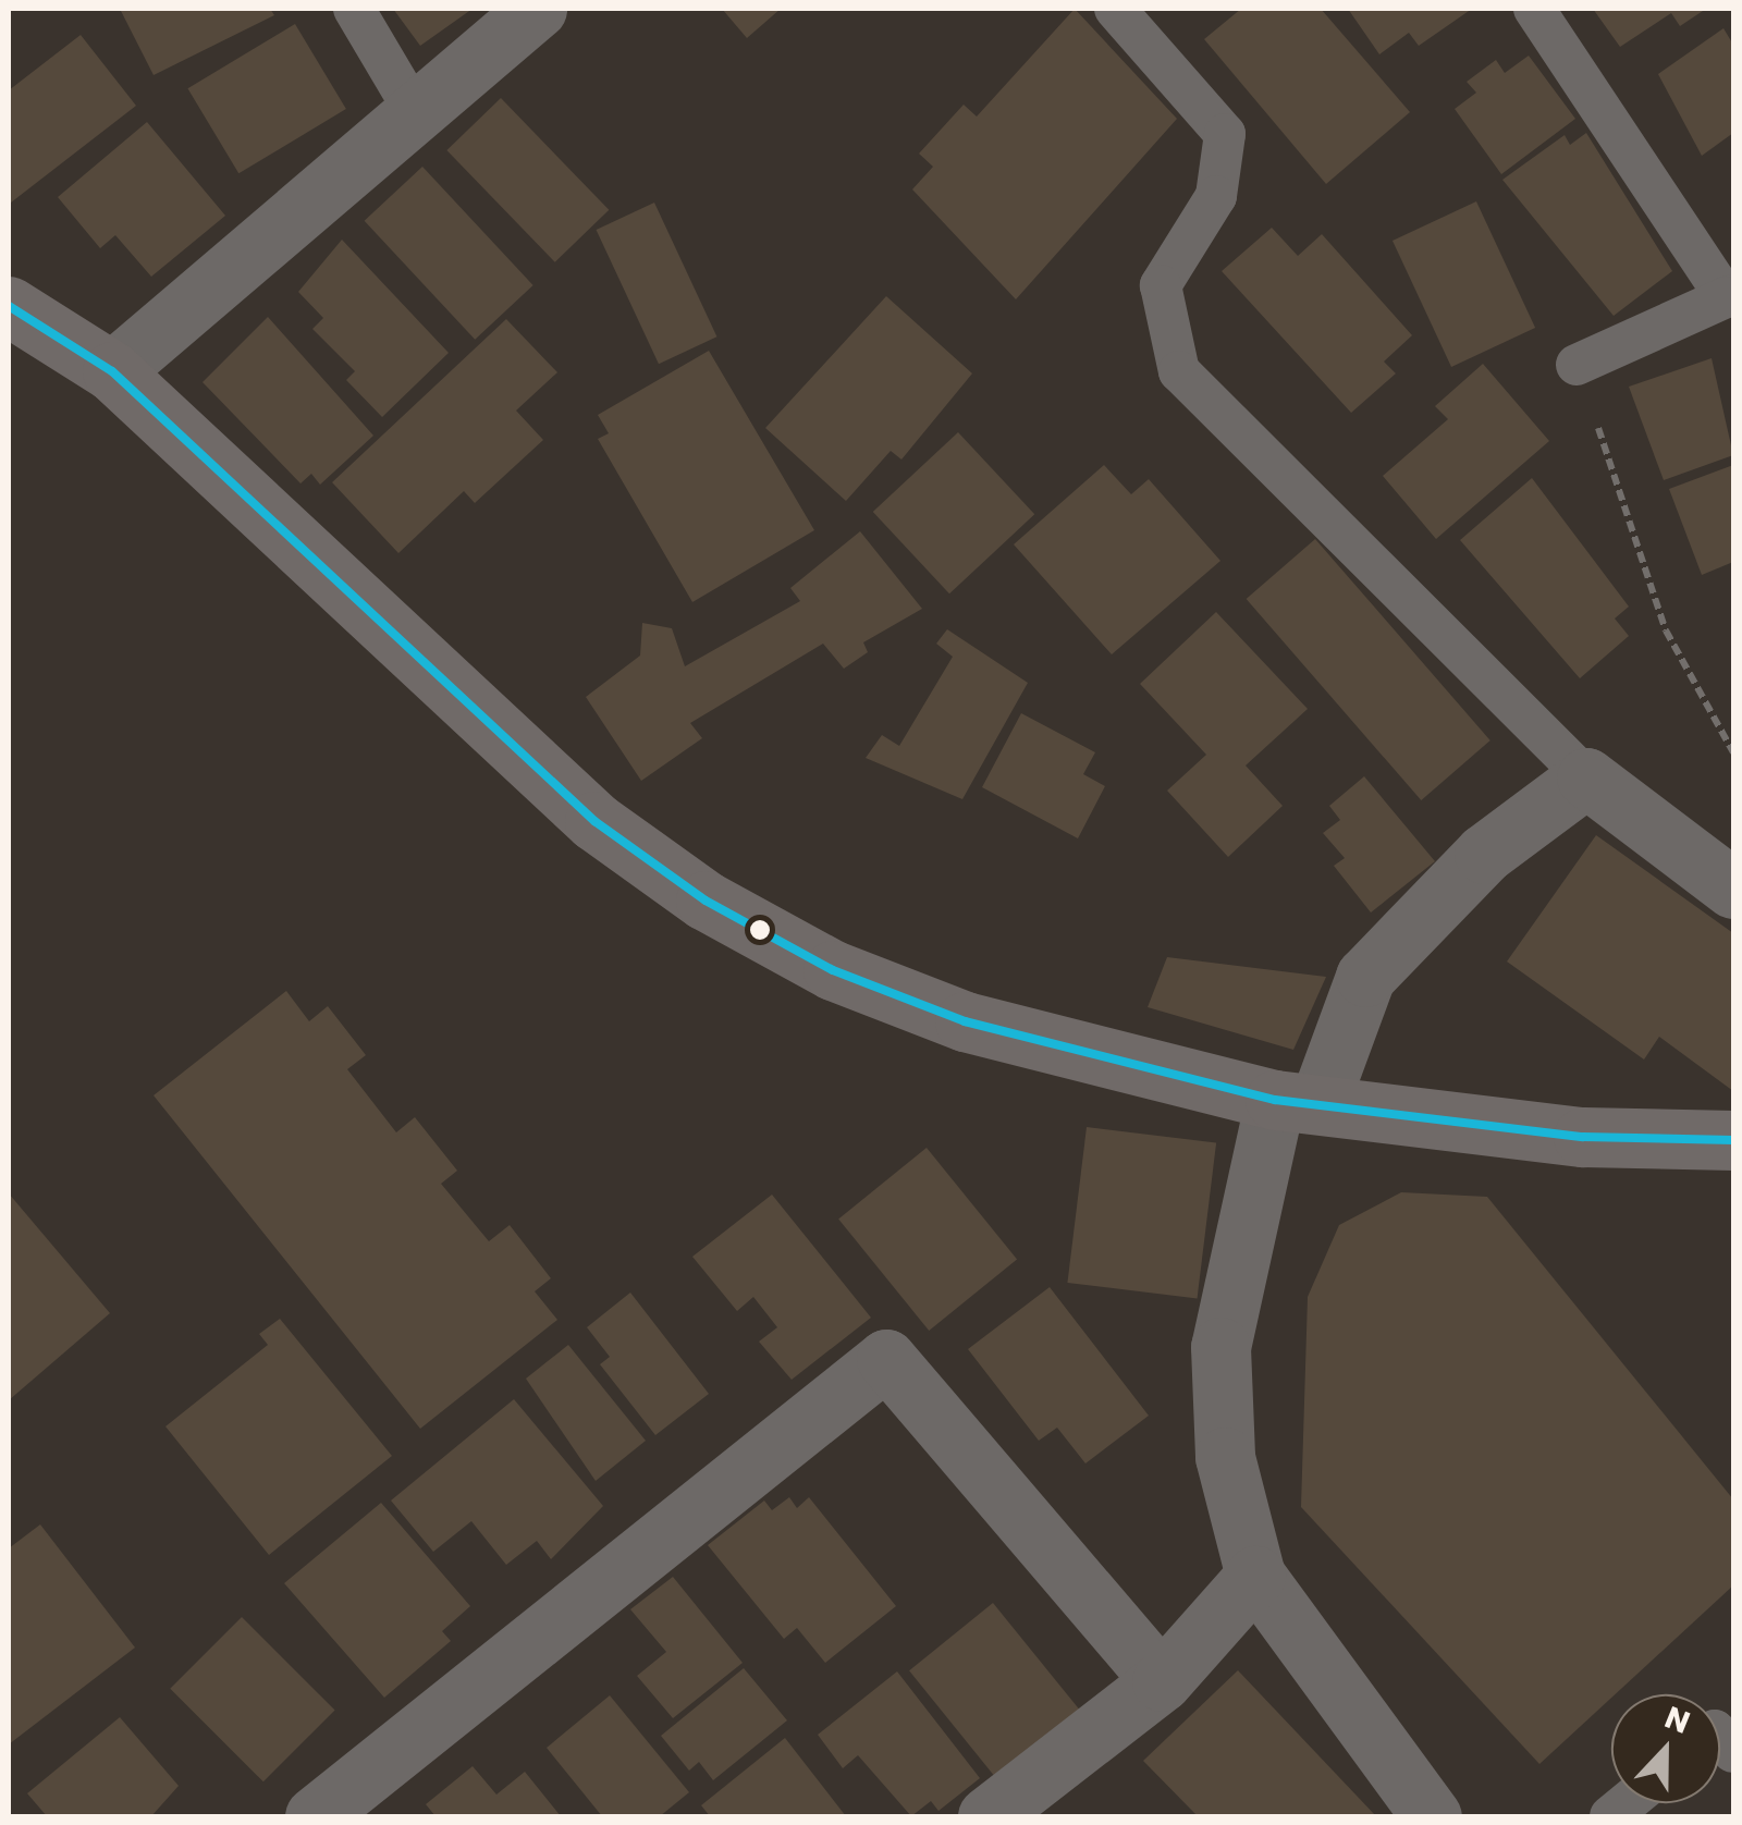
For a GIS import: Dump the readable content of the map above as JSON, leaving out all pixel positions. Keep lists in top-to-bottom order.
{
  "north": "top"
}
